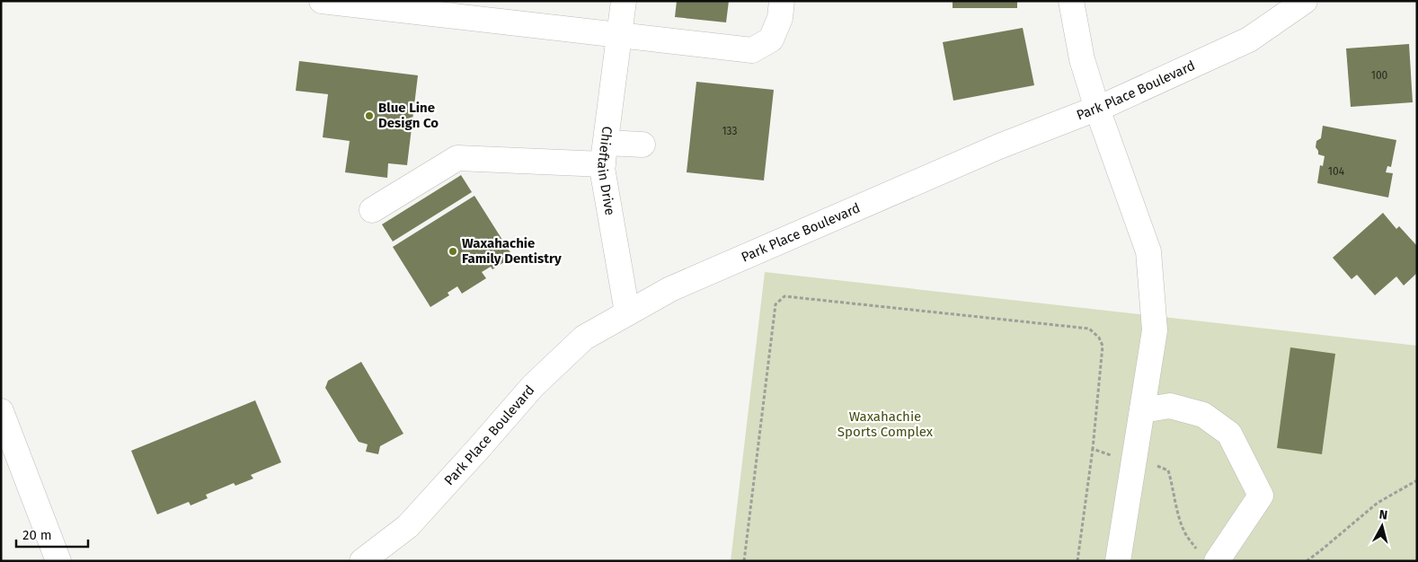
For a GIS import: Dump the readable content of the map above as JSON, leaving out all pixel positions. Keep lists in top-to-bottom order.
{
  "streets": {
    "street": ["Park Place Boulevard", "Chieftain Drive"]
  },
  "crossings": [
    ["Park Place Boulevard", "Chieftain Drive"]
  ],
  "parks": ["Waxahachie Sports Complex"],
  "places": ["Blue Line Design Co", "Waxahachie Family Dentistry"],
  "house_numbers": ["100", "133", "104"],
  "scale_bar": "20 m",
  "north": "top"
}
